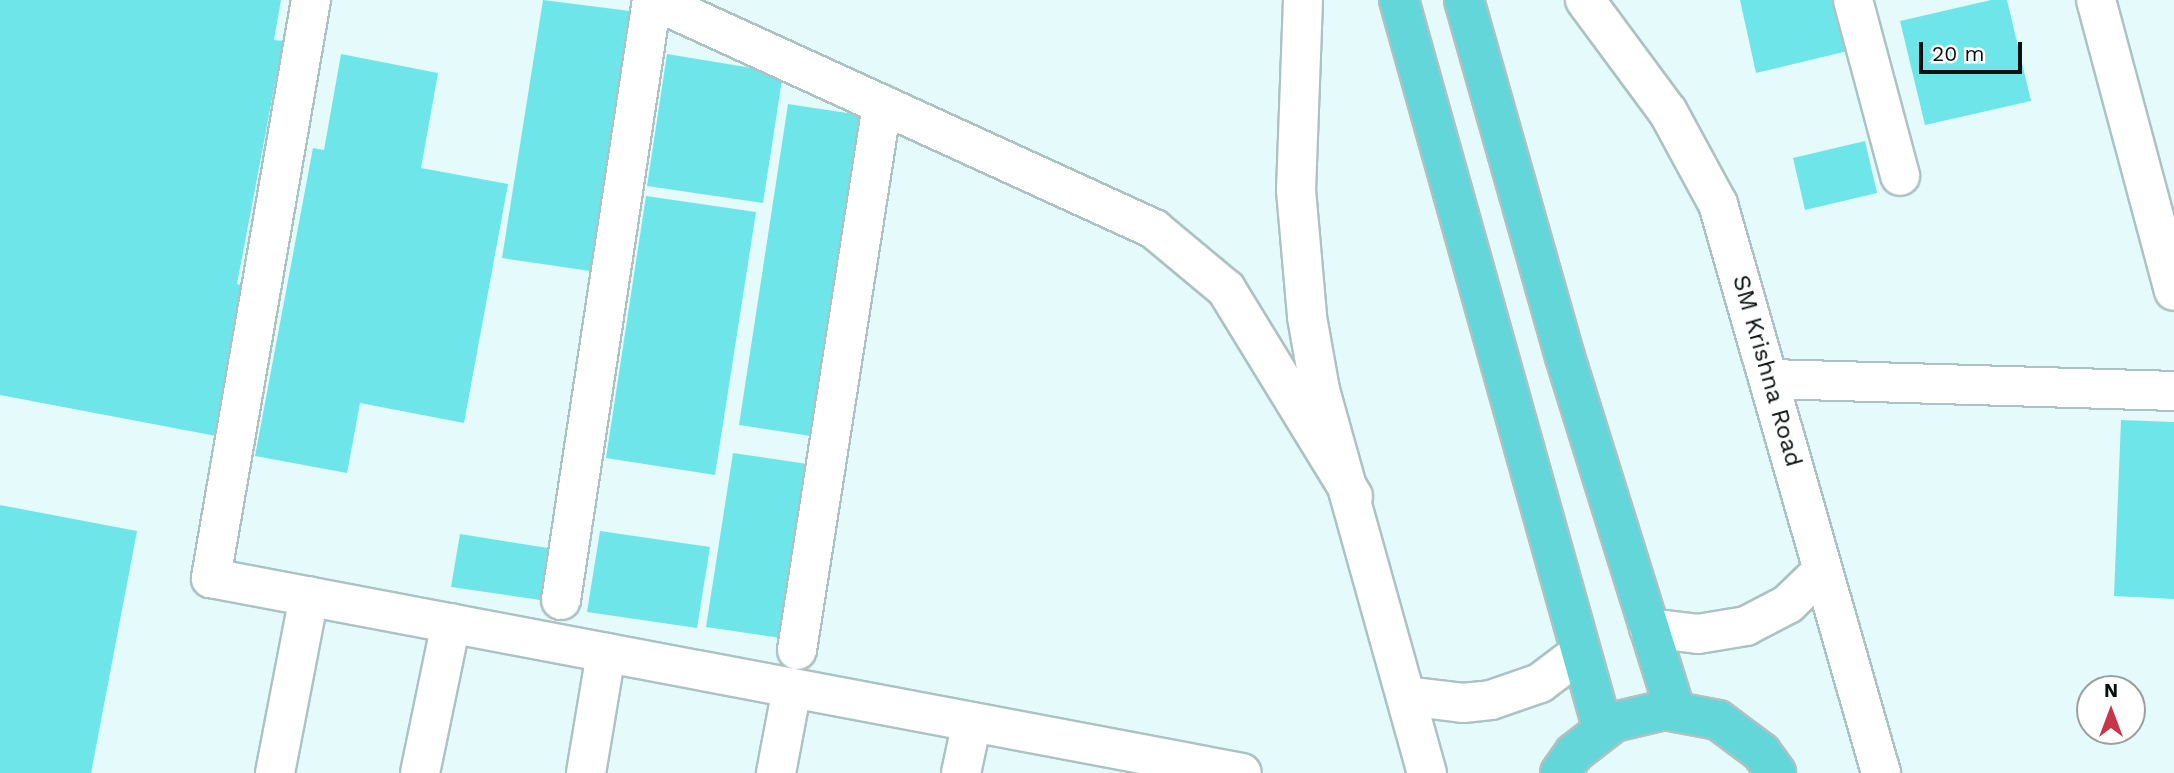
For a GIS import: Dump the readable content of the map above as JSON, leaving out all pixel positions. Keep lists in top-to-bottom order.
{
  "streets": {
    "street": ["SM Krishna Road"]
  },
  "scale_bar": "20 m",
  "north": "top"
}
